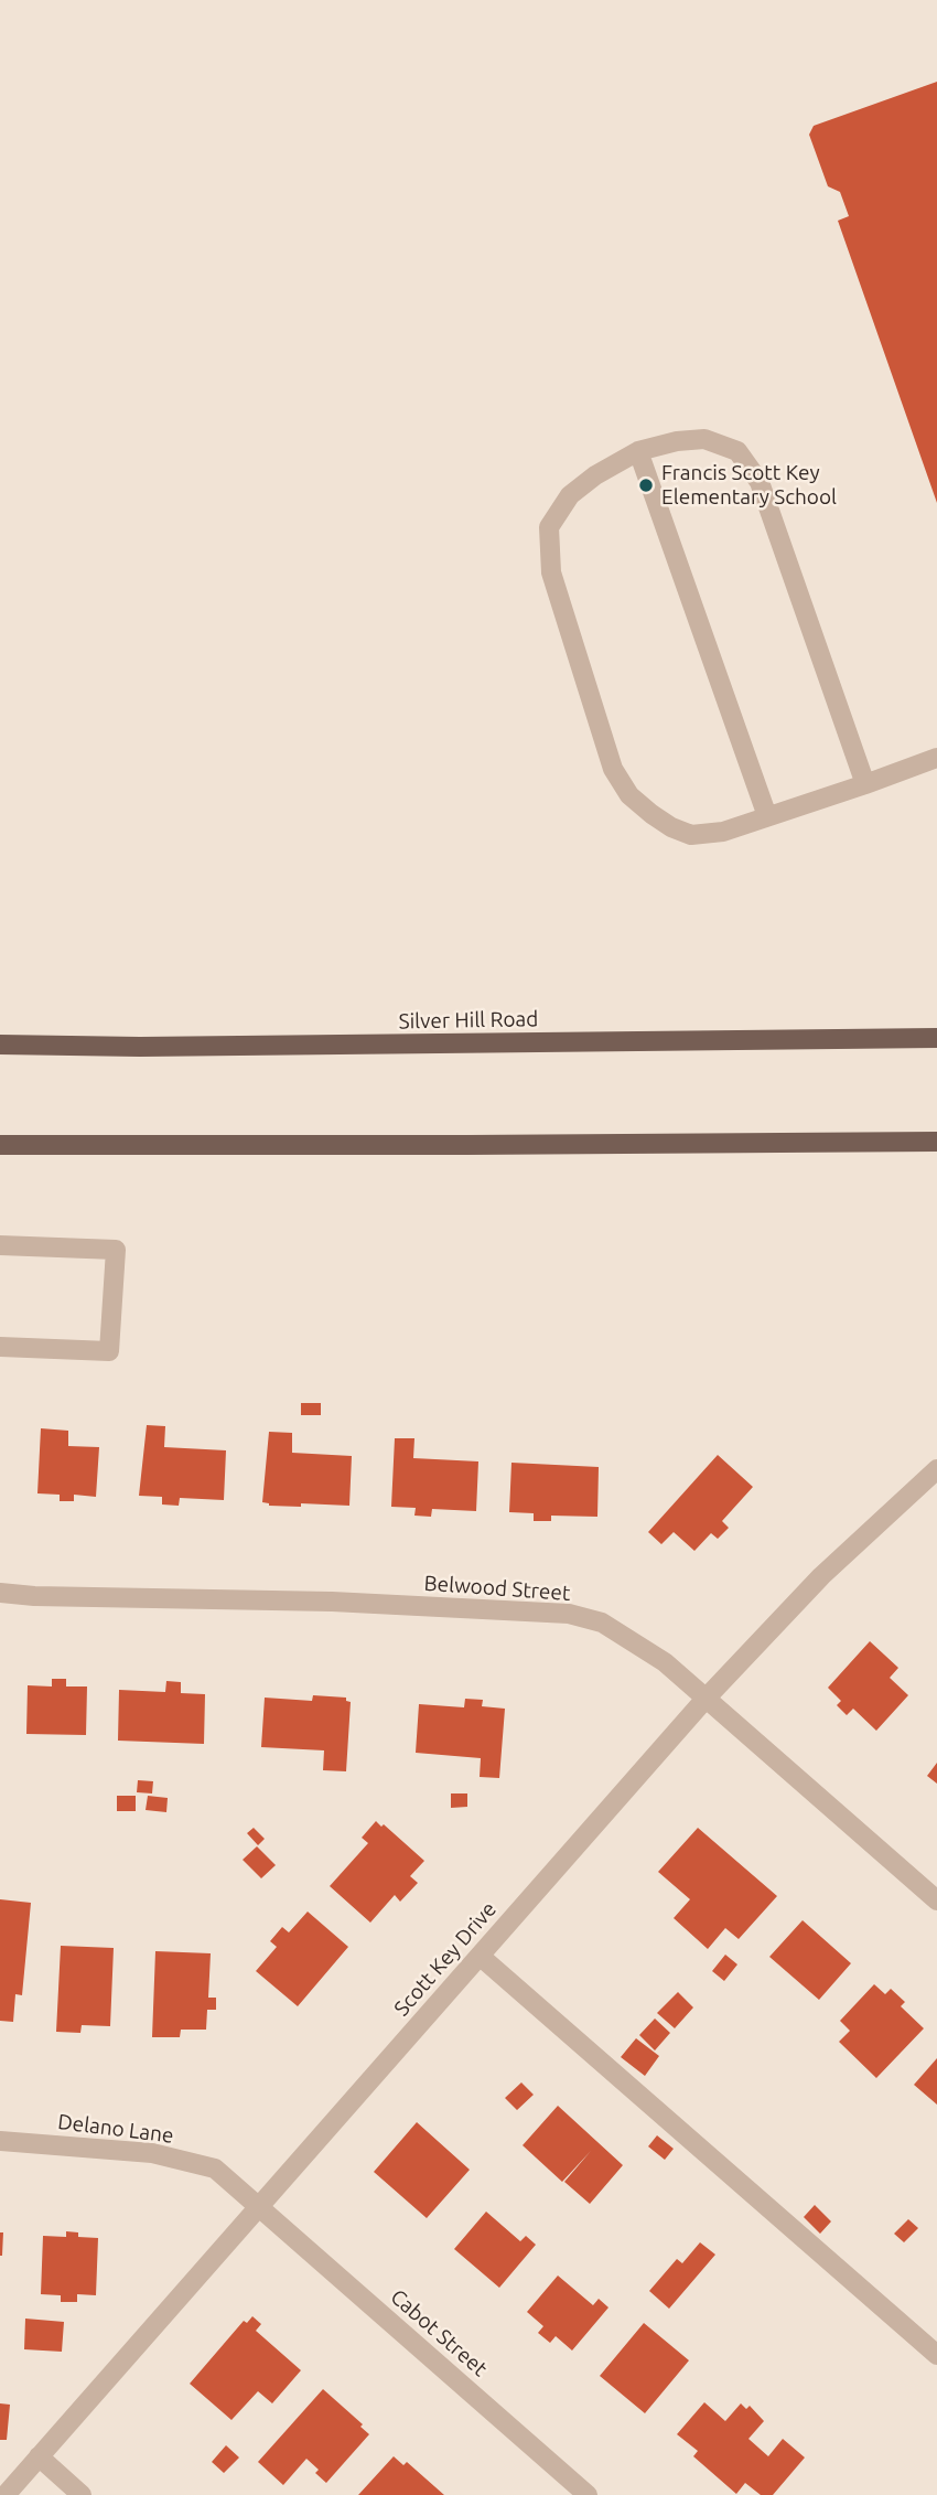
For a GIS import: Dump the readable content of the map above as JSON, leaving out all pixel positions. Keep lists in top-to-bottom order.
{
  "streets": {
    "main road": ["Silver Hill Road"],
    "street": [
      "Belwood Street",
      "Scott Key Drive",
      "Delano Lane",
      "Cabot Street"
    ]
  },
  "crossings": [
    ["Belwood Street", "Scott Key Drive"],
    ["Scott Key Drive", "Delano Lane"],
    ["Scott Key Drive", "Cabot Street"],
    ["Delano Lane", "Cabot Street"]
  ],
  "places": ["Francis Scott Key Elementary School"]
}
